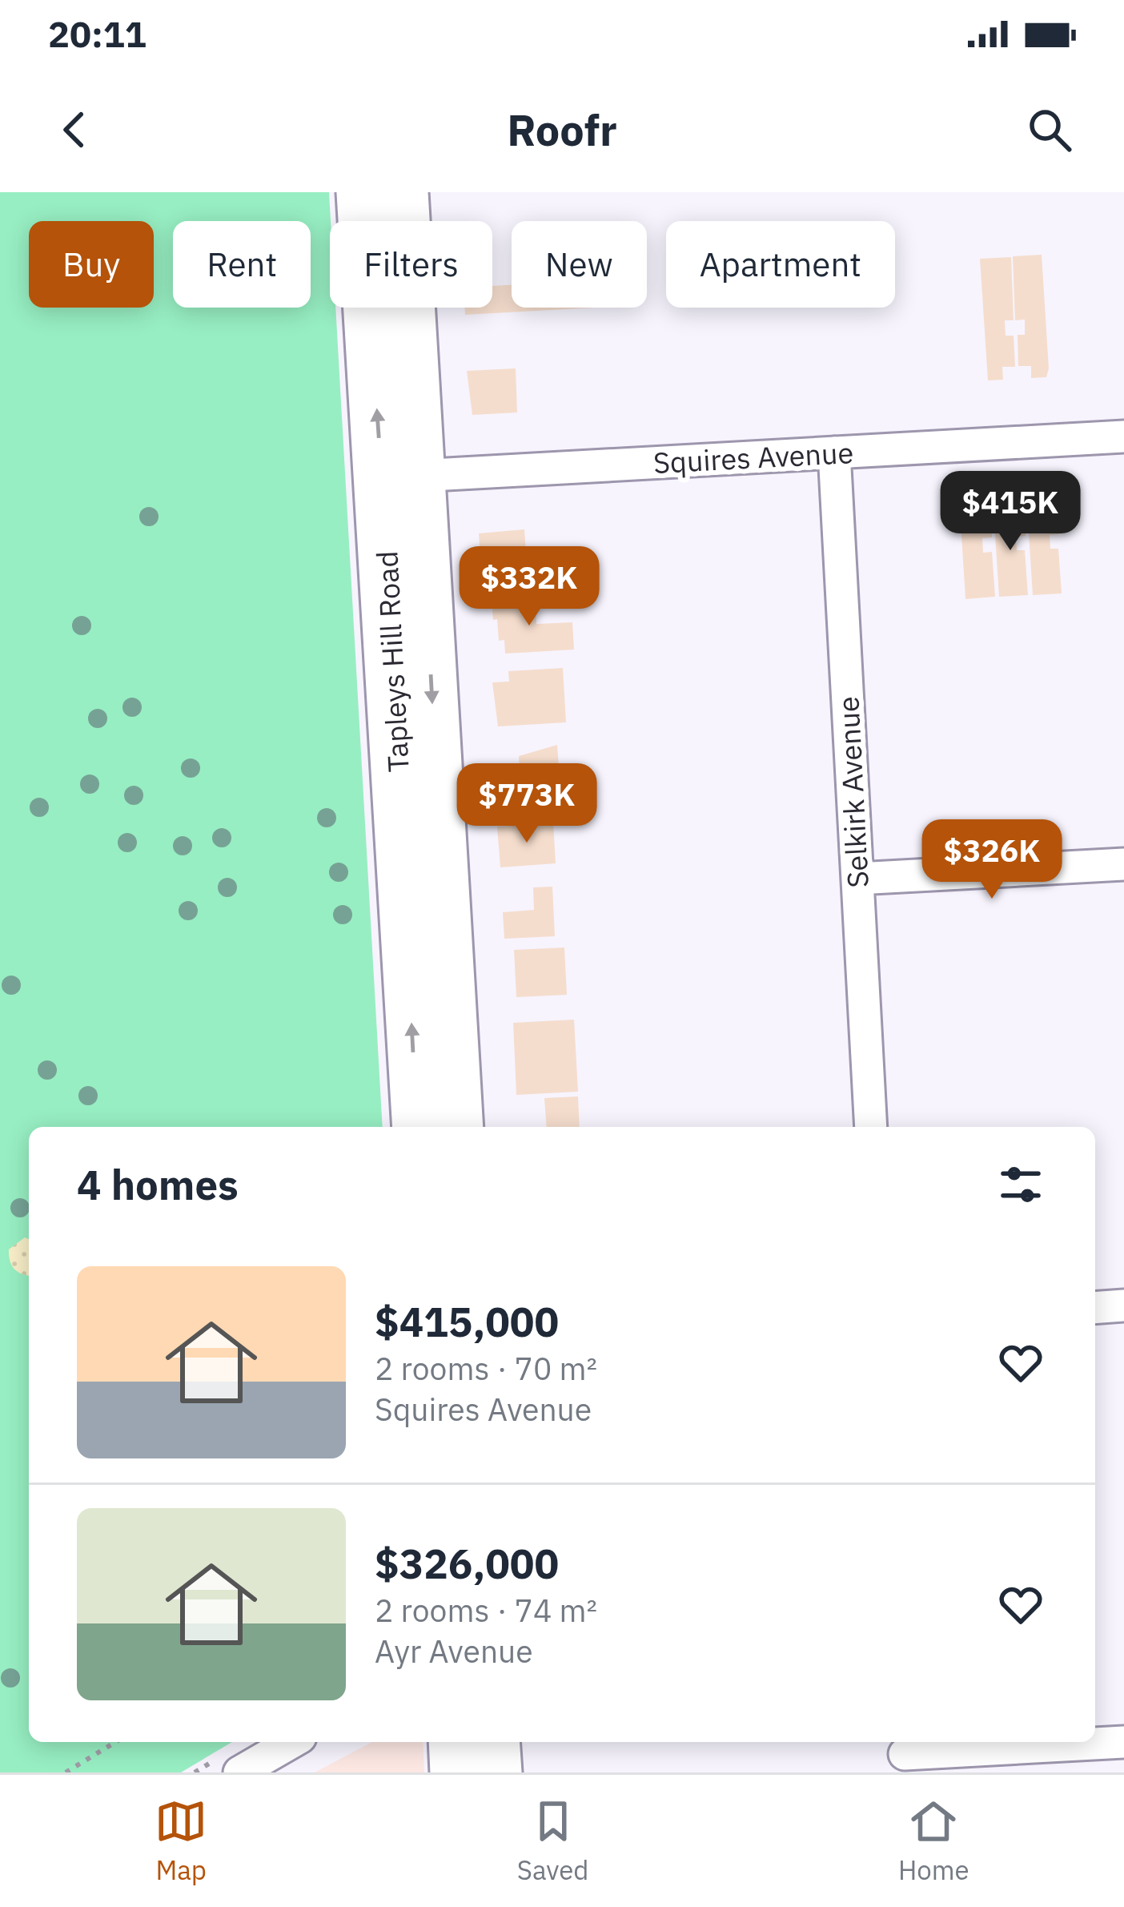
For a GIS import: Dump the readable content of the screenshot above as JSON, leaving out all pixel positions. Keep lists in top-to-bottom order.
{
  "streets": {
    "main road": ["Tapleys Hill Road"],
    "street": ["Squires Avenue", "Selkirk Avenue"]
  },
  "crossings": [
    ["Squires Avenue", "Tapleys Hill Road"],
    ["Squires Avenue", "Selkirk Avenue"]
  ],
  "page": {
    "status": "20:11",
    "header": "Roofr",
    "chip": [
      "Buy",
      "Rent",
      "Filters",
      "New",
      "Apartment"
    ],
    "price": [
      "$415K",
      "$332K",
      "$773K",
      "$326K"
    ],
    "heading": "4 homes",
    "list": [
      {
        "name": "$415,000",
        "note": "2 rooms · 70 m² · Squires Avenue"
      },
      {
        "name": "$326,000",
        "note": "2 rooms · 74 m² · Ayr Avenue"
      }
    ],
    "tabs": ["Map", "Saved", "Home"]
  }
}
